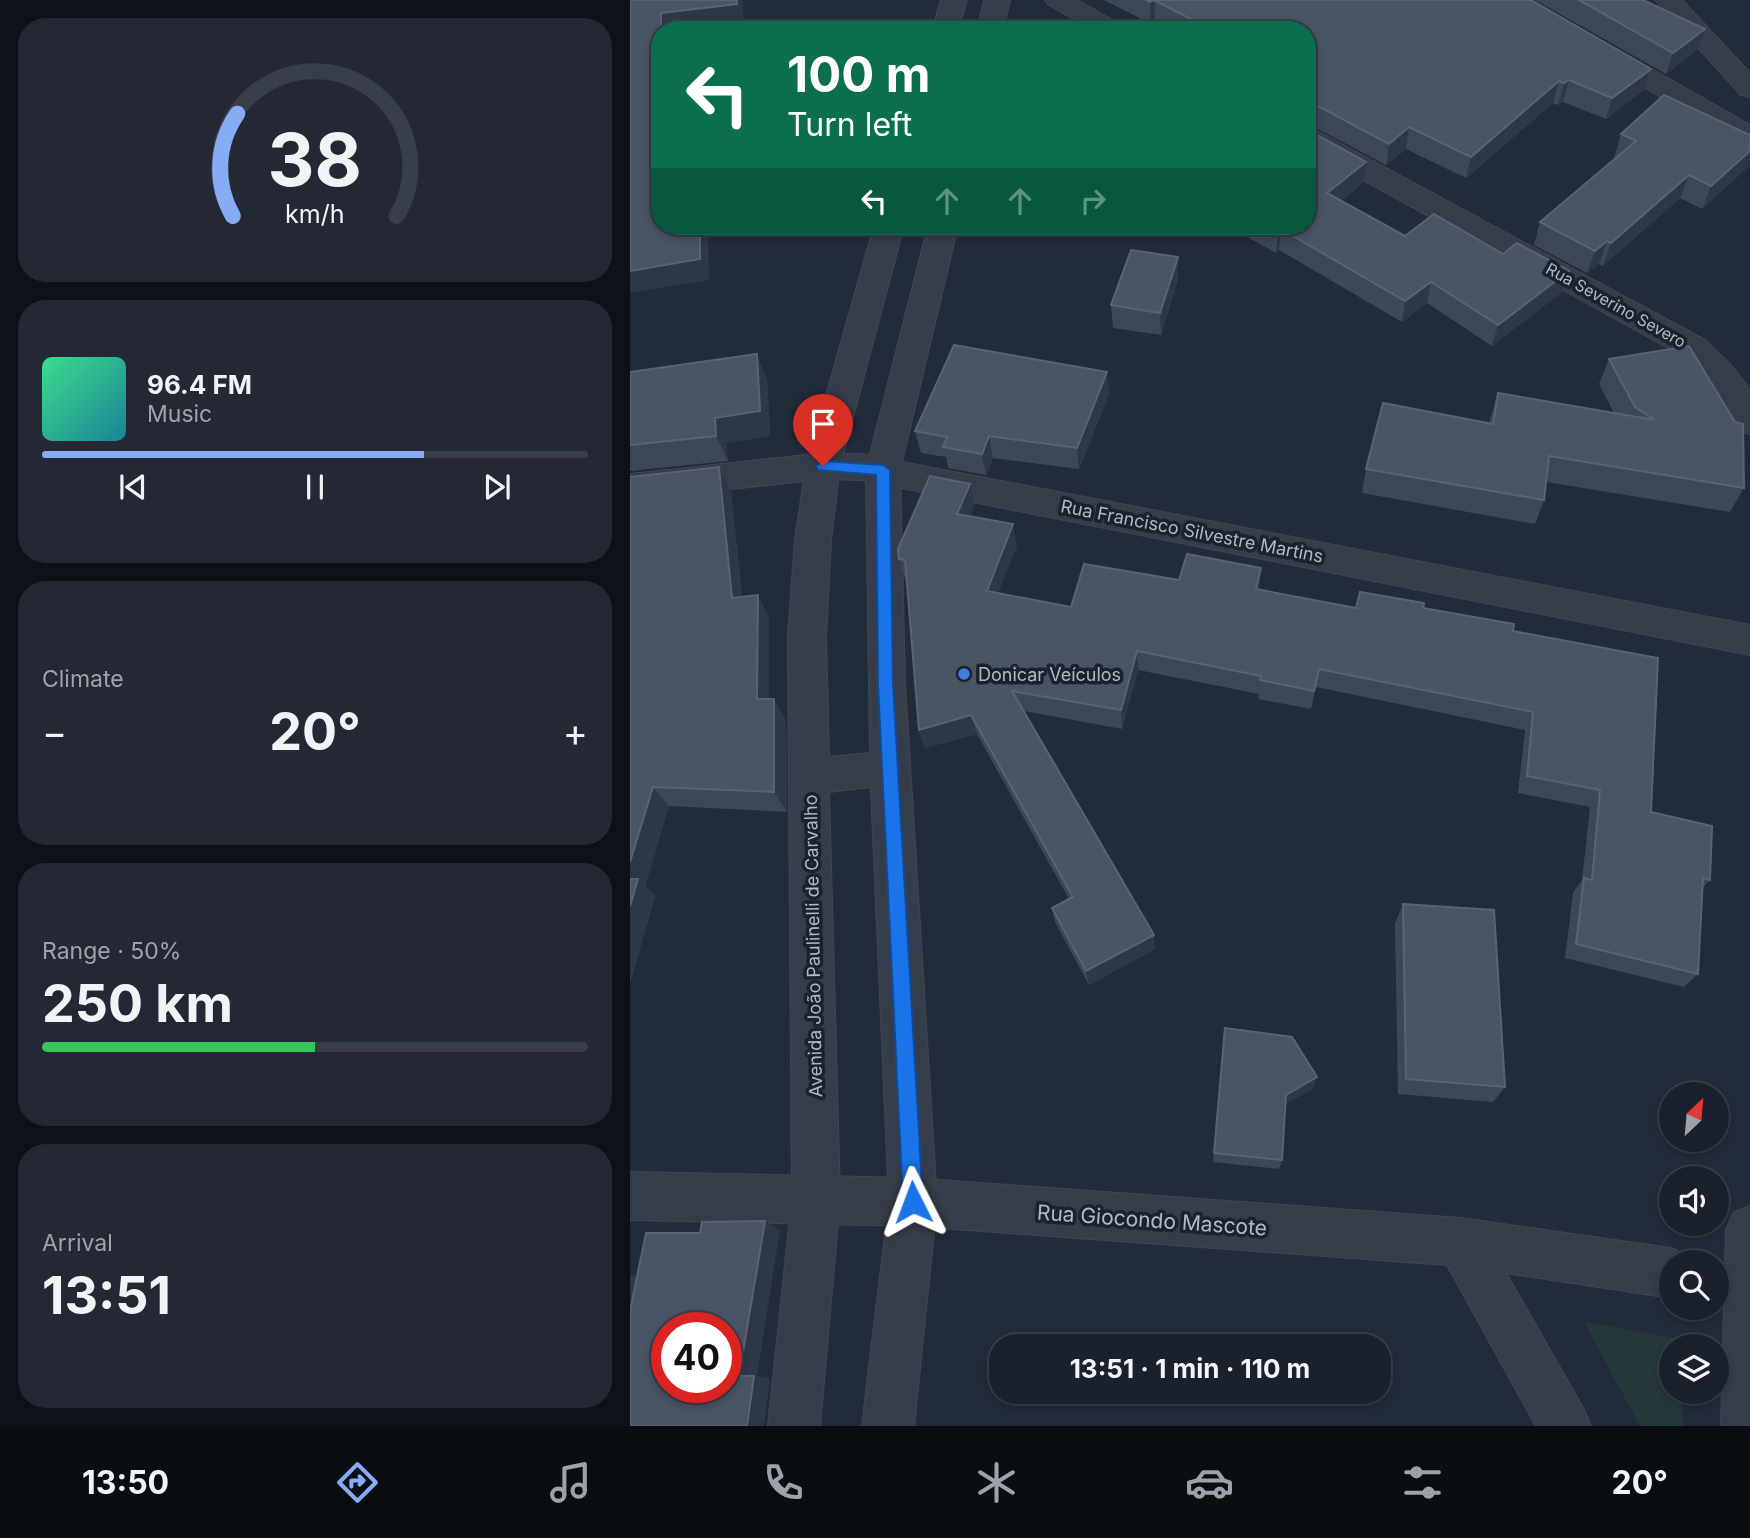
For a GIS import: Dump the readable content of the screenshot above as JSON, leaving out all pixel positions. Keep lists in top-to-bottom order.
{
  "streets": {
    "street": [
      "Rua Severino Severo",
      "Rua Francisco Silvestre Martins",
      "Avenida João Paulinelli de Carvalho",
      "Rua Giocondo Mascote"
    ]
  },
  "crossings": [
    ["Rua Francisco Silvestre Martins", "Avenida João Paulinelli de Carvalho"],
    ["Avenida João Paulinelli de Carvalho", "Rua Giocondo Mascote"]
  ],
  "places": ["Donicar Veículos"],
  "north": "top right",
  "page": {
    "turn": ["100 m", "Turn left"],
    "song": ["96.4 FM", "Music"],
    "tile": [
      "Climate",
      ["Range · 50%", "250 km"],
      ["Arrival", "13:51"]
    ],
    "heat": ["−", "20°", "+"],
    "limit": "40",
    "trip": "13:51 · 1 min · 110 m",
    "tabs": ["13:50", "20°"],
    "gauge": ["38", "km/h"]
  }
}
